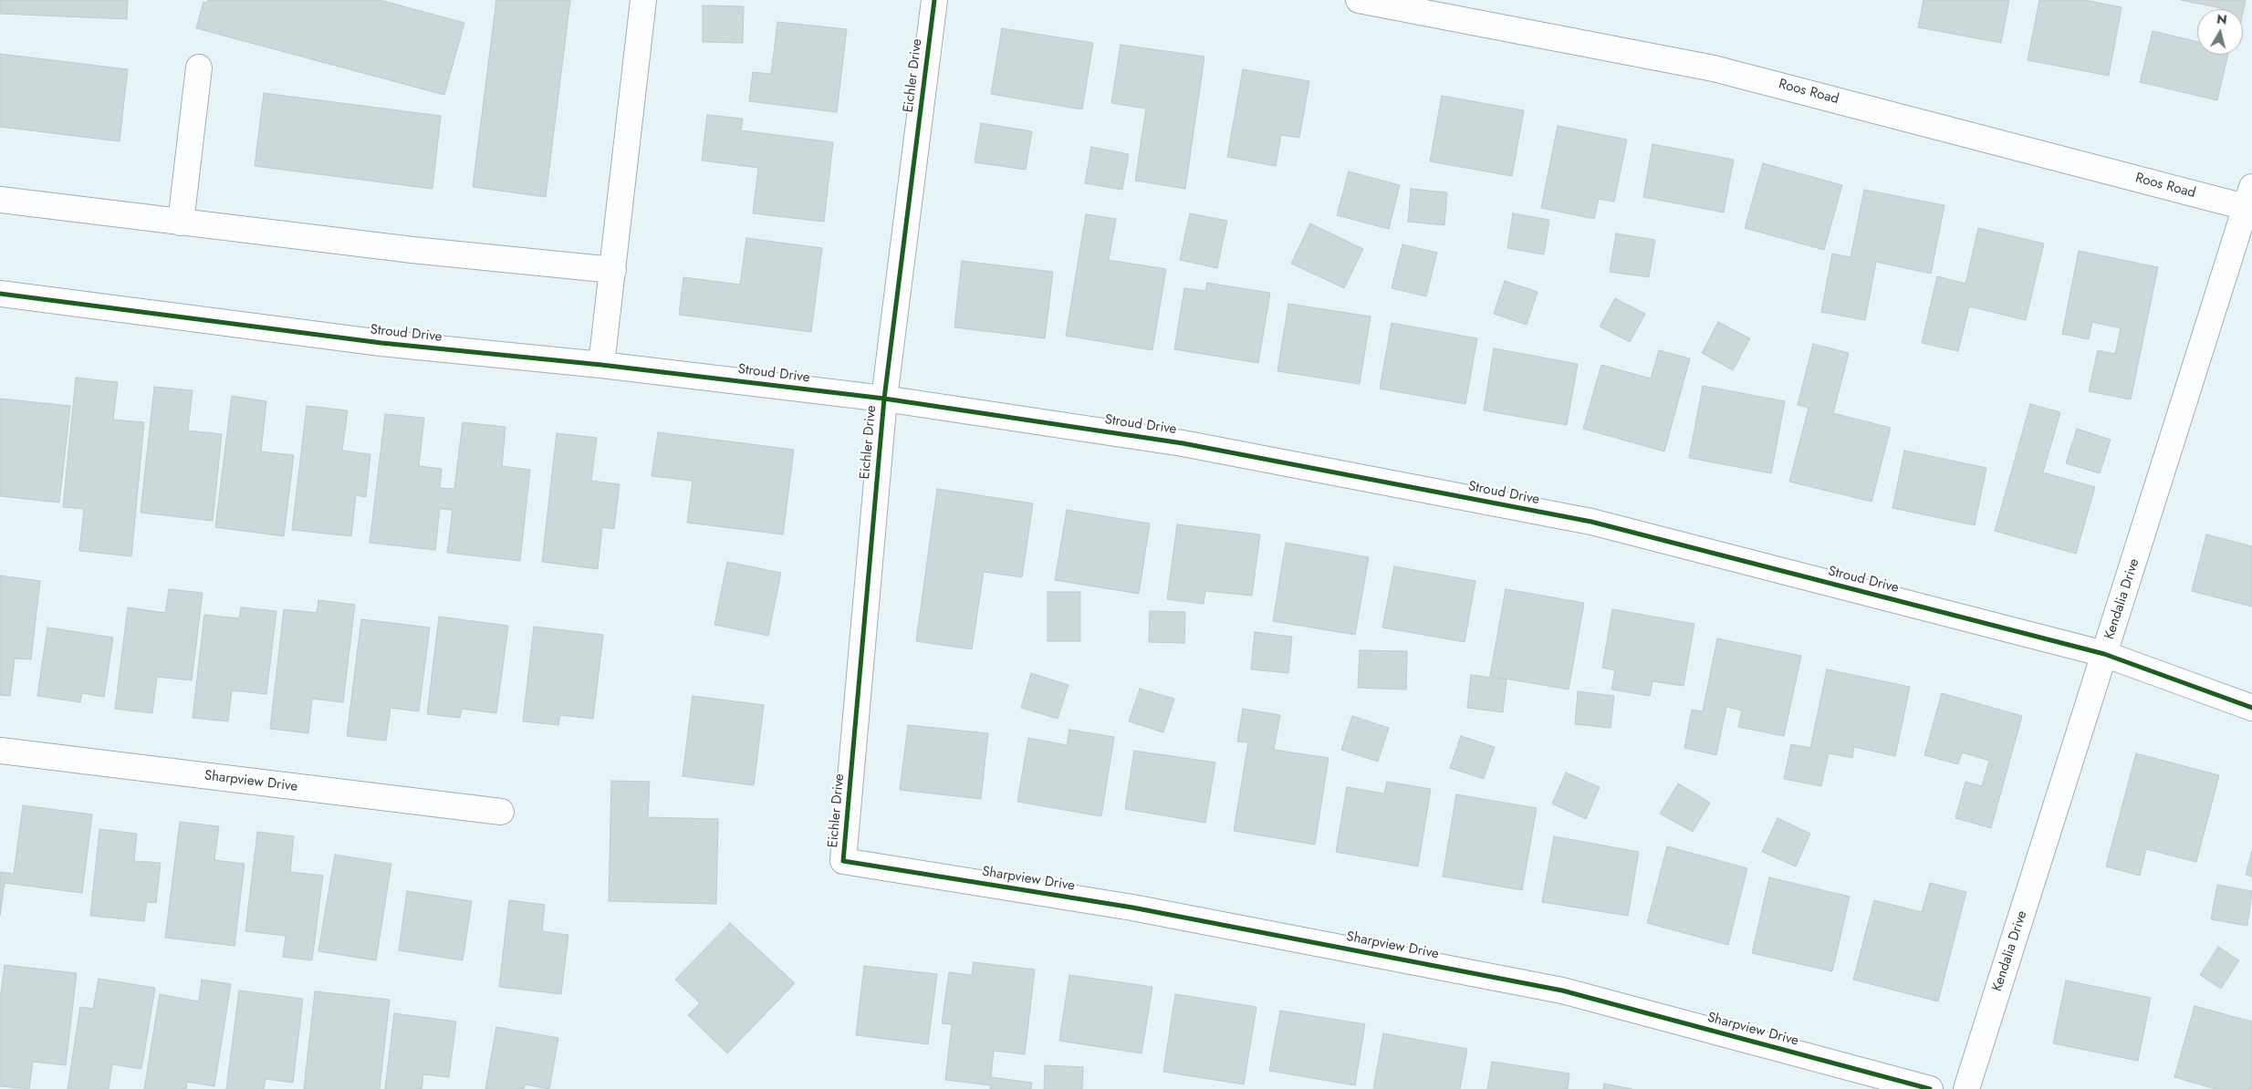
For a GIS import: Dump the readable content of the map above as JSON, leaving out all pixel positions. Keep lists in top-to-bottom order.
{
  "streets": {
    "street": [
      "Eichler Drive",
      "Roos Road",
      "Stroud Drive",
      "Kendalia Drive",
      "Sharpview Drive"
    ]
  },
  "crossings": [
    ["Eichler Drive", "Stroud Drive"],
    ["Eichler Drive", "Sharpview Drive"],
    ["Roos Road", "Kendalia Drive"],
    ["Stroud Drive", "Kendalia Drive"]
  ],
  "north": "top"
}
